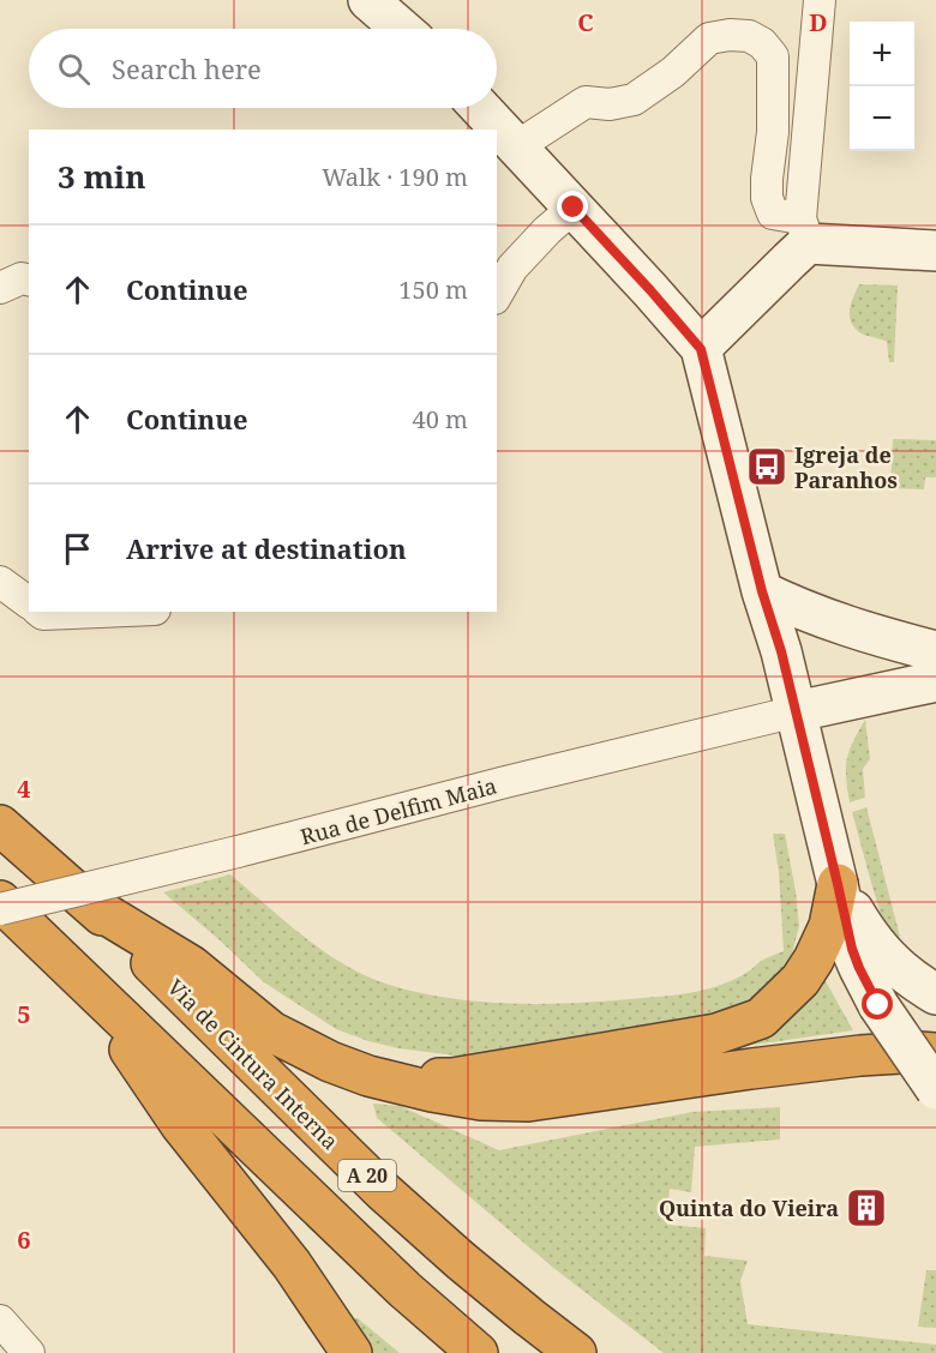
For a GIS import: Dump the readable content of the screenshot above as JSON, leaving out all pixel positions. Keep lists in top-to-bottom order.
{
  "streets": {
    "highway": ["Via de Cintura Interna", "A 20"],
    "street": ["Rua de Delfim Maia"]
  },
  "places": {
    "bus stop": ["Igreja de Paranhos"],
    "building": ["Quinta do Vieira"]
  },
  "page": {
    "map_buttons": ["+", "−"],
    "search": "Search here",
    "heading": ["3 min", "Walk · 190 m"],
    "list": [
      ["Continue", "150 m"],
      ["Continue", "40 m"],
      "Arrive at destination"
    ]
  },
  "grid": {
    "columns": ["C", "D"],
    "rows": ["4", "5", "6"]
  }
}
